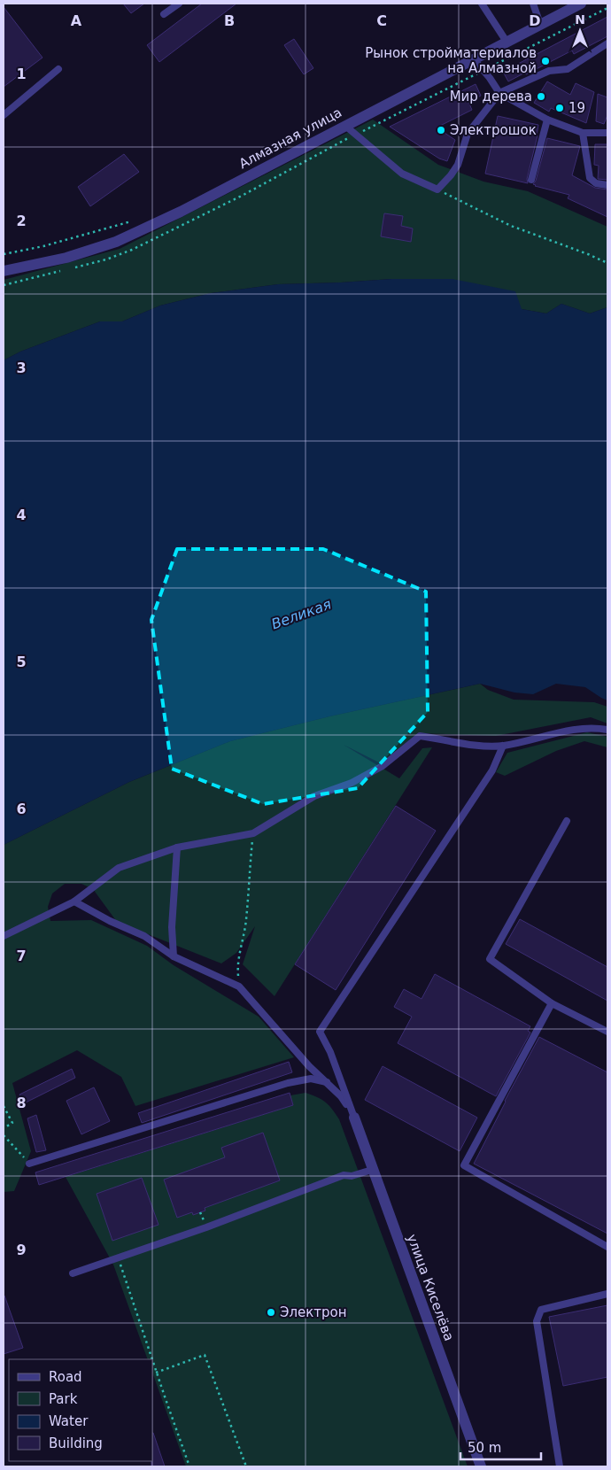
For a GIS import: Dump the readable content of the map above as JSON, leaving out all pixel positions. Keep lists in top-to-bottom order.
{
  "streets": {
    "street": ["Алмазная улица", "улица Киселёва"]
  },
  "water": ["Великая"],
  "places": [
    "Рынок стройматериалов на Алмазной",
    "Мир дерева",
    "19",
    "Электрошок",
    "Электрон"
  ],
  "legend": [
    "Road",
    "Park",
    "Water",
    "Building"
  ],
  "scale_bar": "50 m",
  "north": "top",
  "grid": {
    "columns": [
      "A",
      "B",
      "C",
      "D"
    ],
    "rows": [
      "1",
      "2",
      "3",
      "4",
      "5",
      "6",
      "7",
      "8",
      "9"
    ]
  }
}
